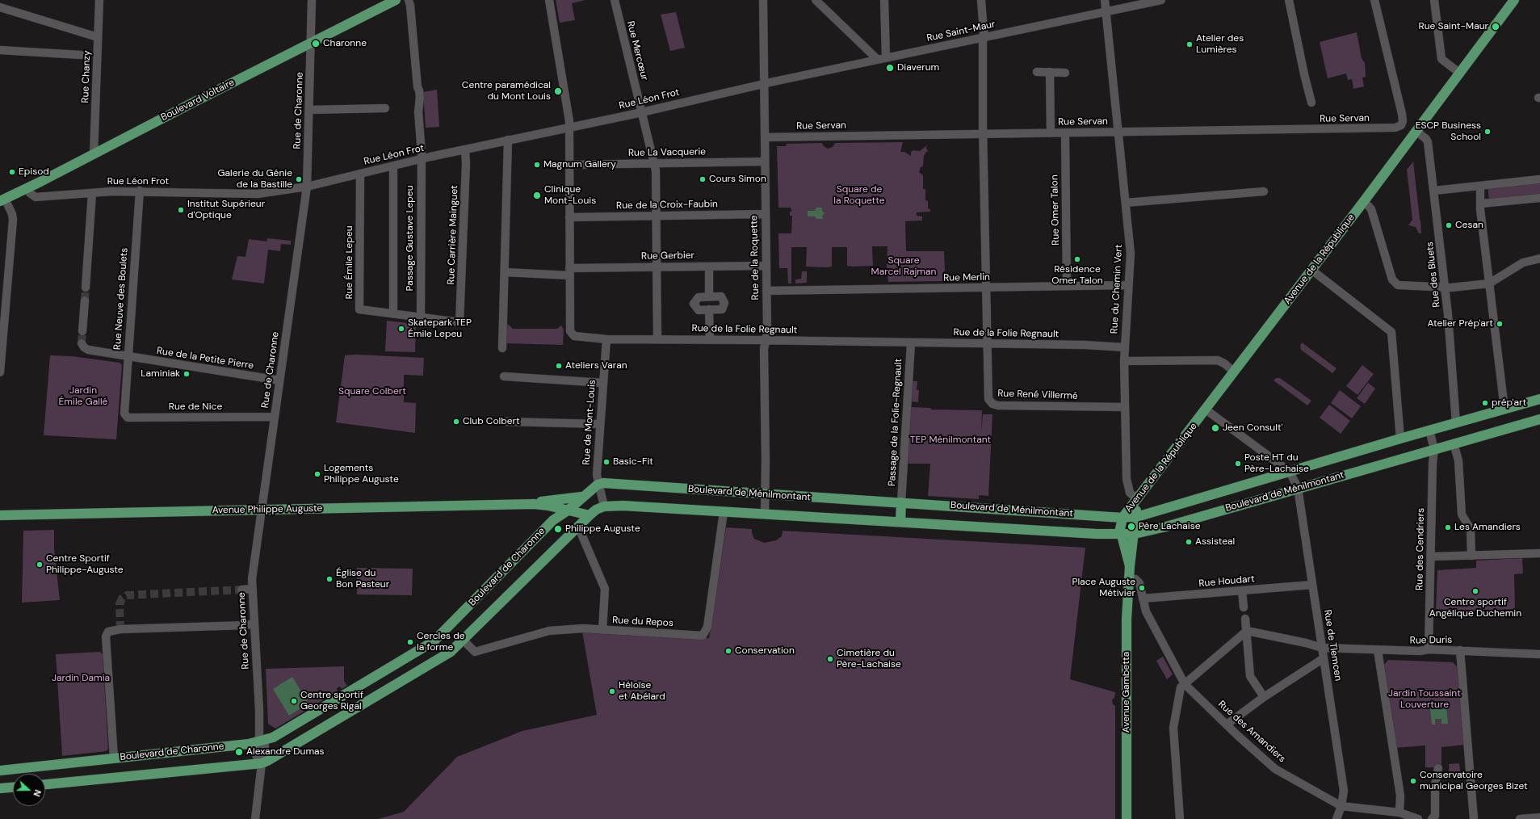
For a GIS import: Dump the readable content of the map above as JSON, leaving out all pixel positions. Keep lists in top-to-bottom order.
{
  "streets": {
    "main road": [
      "Boulevard Voltaire",
      "Avenue de la République",
      "Boulevard de Ménilmontant",
      "Avenue Philippe Auguste",
      "Boulevard de Charonne",
      "Avenue Gambetta"
    ],
    "street": [
      "Rue Saint-Maur",
      "Rue Mercœur",
      "Rue Chanzy",
      "Rue Léon Frot",
      "Rue de Charonne",
      "Rue Servan",
      "Rue La Vacquerie",
      "Rue de la Croix-Faubin",
      "Rue Omer Talon",
      "Rue Carrière Mainguet",
      "Passage Gustave Lepeu",
      "Rue Gerbier",
      "Rue de la Roquette",
      "Rue Émile Lepeu",
      "Rue des Bluets",
      "Rue Merlin",
      "Rue du Chemin Vert",
      "Rue Neuve des Boulets",
      "Rue de la Folie Regnault",
      "Rue de la Petite Pierre",
      "Rue René Villermé",
      "Rue de Nice",
      "Rue de Mont-Louis",
      "Passage de la Folie-Regnault",
      "Rue des Cendriers",
      "Rue Houdart",
      "Rue du Repos",
      "Rue Duris",
      "Rue de Tlemcen",
      "Rue des Amandiers"
    ]
  },
  "crossings": [
    ["Rue Saint-Maur", "Rue Léon Frot"],
    ["Rue Saint-Maur", "Rue de la Roquette"],
    ["Rue Saint-Maur", "Rue du Chemin Vert"],
    ["Rue Saint-Maur", "Rue René Villermé"],
    ["Rue Mercœur", "Rue Léon Frot"],
    ["Rue Mercœur", "Rue La Vacquerie"],
    ["Rue Mercœur", "Rue de la Croix-Faubin"],
    ["Rue Mercœur", "Rue Gerbier"],
    ["Rue Mercœur", "Rue de la Folie Regnault"],
    ["Rue Chanzy", "Boulevard Voltaire"],
    ["Rue Léon Frot", "Boulevard Voltaire"],
    ["Rue Léon Frot", "Rue de Charonne"],
    ["Rue Léon Frot", "Rue Carrière Mainguet"],
    ["Rue Léon Frot", "Passage Gustave Lepeu"],
    ["Rue Léon Frot", "Rue de la Roquette"],
    ["Rue Léon Frot", "Rue Émile Lepeu"],
    ["Rue Léon Frot", "Rue Neuve des Boulets"],
    ["Rue Léon Frot", "Rue de la Folie Regnault"],
    ["Boulevard Voltaire", "Rue de Charonne"],
    ["Rue de Charonne", "Rue de la Petite Pierre"],
    ["Rue de Charonne", "Rue de Nice"],
    ["Rue de Charonne", "Avenue Philippe Auguste"],
    ["Rue de Charonne", "Boulevard de Charonne"],
    ["Rue Servan", "Rue Omer Talon"],
    ["Rue Servan", "Rue de la Roquette"],
    ["Rue Servan", "Rue du Chemin Vert"],
    ["Rue Servan", "Rue René Villermé"],
    ["Rue La Vacquerie", "Rue de la Roquette"],
    ["Rue La Vacquerie", "Rue de la Folie Regnault"],
    ["Rue de la Croix-Faubin", "Rue de la Roquette"],
    ["Rue de la Croix-Faubin", "Rue de la Folie Regnault"],
    ["Rue Omer Talon", "Rue Merlin"],
    ["Rue Carrière Mainguet", "Rue Émile Lepeu"],
    ["Passage Gustave Lepeu", "Rue Émile Lepeu"],
    ["Rue Gerbier", "Rue de la Roquette"],
    ["Rue Gerbier", "Rue de la Folie Regnault"],
    ["Rue de la Roquette", "Rue Merlin"],
    ["Rue de la Roquette", "Rue de la Folie Regnault"],
    ["Rue de la Roquette", "Boulevard de Ménilmontant"],
    ["Avenue de la République", "Rue des Bluets"],
    ["Avenue de la République", "Rue du Chemin Vert"],
    ["Avenue de la République", "Boulevard de Ménilmontant"],
    ["Rue des Bluets", "Boulevard de Ménilmontant"],
    ["Rue Merlin", "Rue du Chemin Vert"],
    ["Rue Merlin", "Rue René Villermé"],
    ["Rue du Chemin Vert", "Rue de la Folie Regnault"],
    ["Rue du Chemin Vert", "Rue René Villermé"],
    ["Rue Neuve des Boulets", "Rue de la Petite Pierre"],
    ["Rue Neuve des Boulets", "Rue de Nice"],
    ["Rue de la Folie Regnault", "Rue René Villermé"],
    ["Rue de la Folie Regnault", "Rue de Mont-Louis"],
    ["Rue de la Folie Regnault", "Passage de la Folie-Regnault"],
    ["Rue de Mont-Louis", "Boulevard de Ménilmontant"],
    ["Rue de Mont-Louis", "Boulevard de Charonne"],
    ["Passage de la Folie-Regnault", "Boulevard de Ménilmontant"],
    ["Boulevard de Ménilmontant", "Rue des Cendriers"],
    ["Boulevard de Ménilmontant", "Boulevard de Charonne"],
    ["Boulevard de Ménilmontant", "Rue du Repos"],
    ["Boulevard de Ménilmontant", "Rue de Tlemcen"],
    ["Avenue Philippe Auguste", "Boulevard de Charonne"],
    ["Rue des Cendriers", "Rue Duris"],
    ["Boulevard de Charonne", "Rue du Repos"],
    ["Rue Houdart", "Rue de Tlemcen"],
    ["Rue Houdart", "Rue des Amandiers"],
    ["Rue Duris", "Rue de Tlemcen"],
    ["Rue de Tlemcen", "Rue des Amandiers"]
  ],
  "parks": [
    "Square de la Roquette",
    "Square Marcel Rajman",
    "Jardin Émile Gallé",
    "Square Colbert",
    "TEP Ménilmontant",
    "Jardin Damia",
    "Jardin Toussaint Louverture"
  ],
  "places": [
    "Rue Saint-Maur",
    "Charonne",
    "Atelier des Lumières",
    "Diaverum",
    "Centre paramédical du Mont Louis",
    "ESCP Business School",
    "Magnum Gallery",
    "Episod",
    "Galerie du Génie de la Bastille",
    "Cours Simon",
    "Clinique Mont-Louis",
    "Institut Supérieur d'Optique",
    "Cesan",
    "Résidence Omer Talon",
    "Atelier Prép'art",
    "Skatepark TEP Émile Lepeu",
    "Ateliers Varan",
    "Laminiak",
    "prép'art",
    "Club Colbert",
    "Jeen Consult'",
    "Basic-Fit",
    "Poste HT du Père-Lachaise",
    "Logements Philippe Auguste",
    "Père Lachaise",
    "Les Amandiers",
    "Philippe Auguste",
    "Assisteal",
    "Centre Sportif Philippe-Auguste",
    "Église du Bon Pasteur",
    "Place Auguste Métivier",
    "Centre sportif Angélique Duchemin",
    "Cercles de la forme",
    "Conservation",
    "Cimetière du Père-Lachaise",
    "Héloïse et Abélard",
    "Centre sportif Georges Rigal",
    "Alexandre Dumas",
    "Conservatoire municipal Georges Bizet"
  ],
  "north": "right"
}
